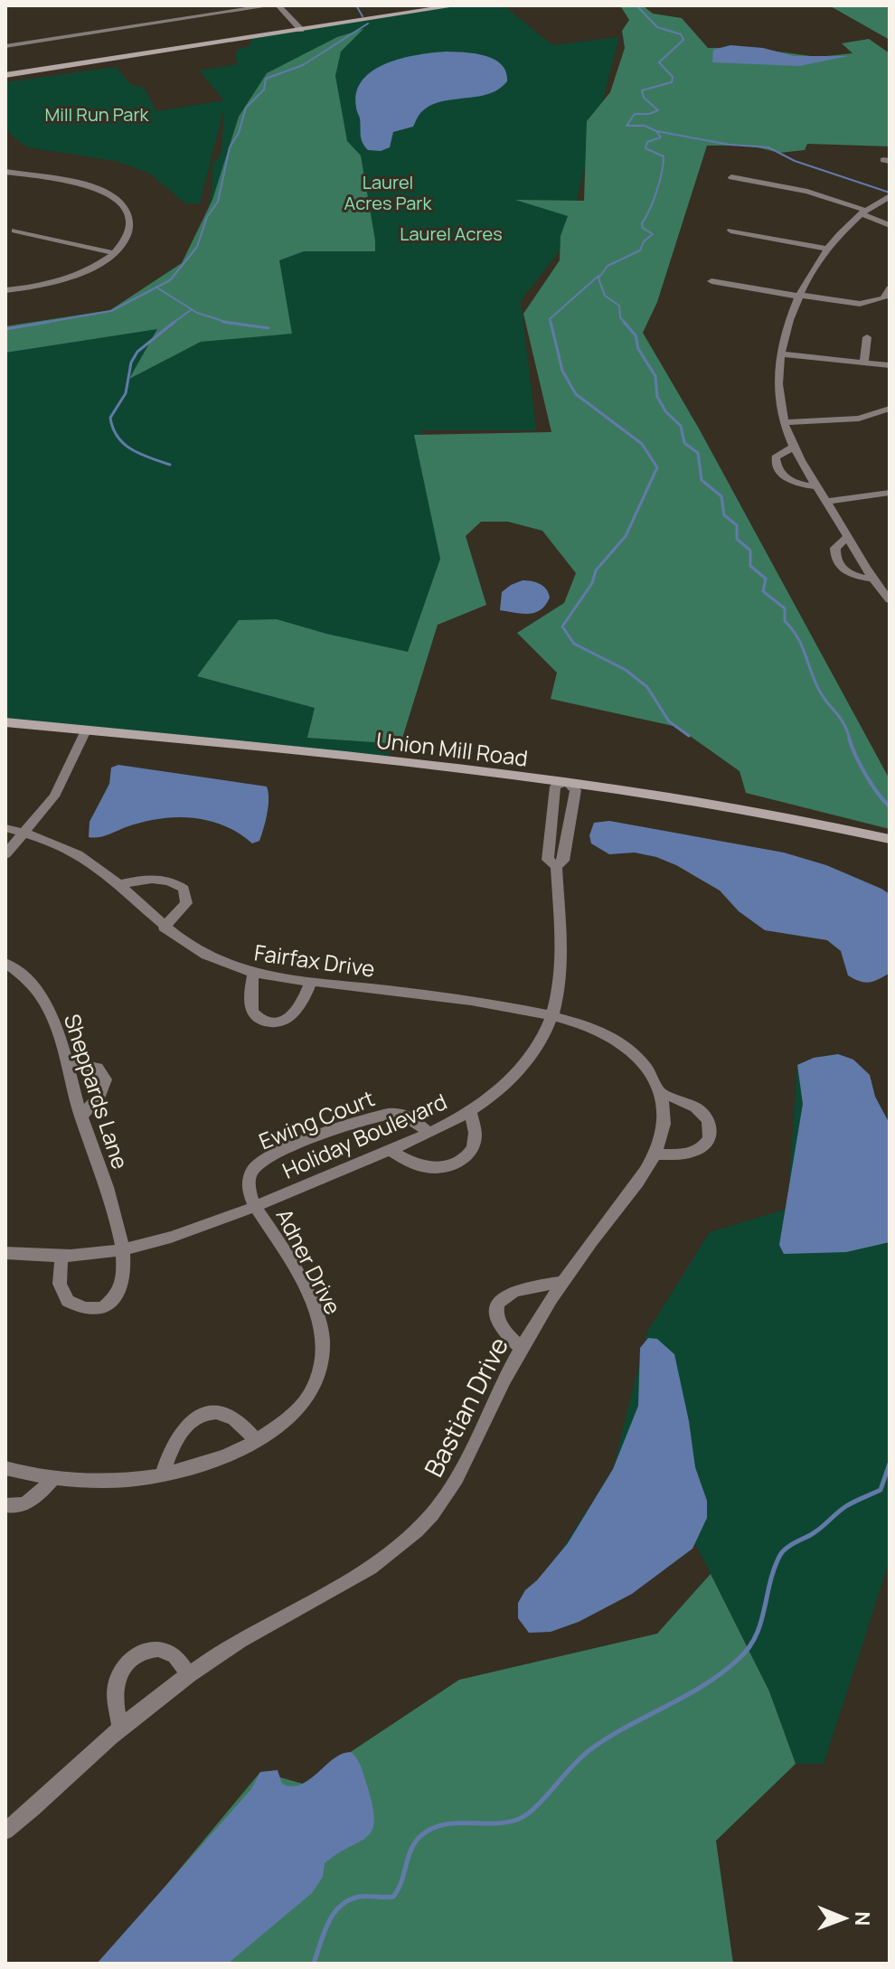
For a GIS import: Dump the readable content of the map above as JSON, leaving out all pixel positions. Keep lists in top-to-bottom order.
{
  "streets": {
    "street": [
      "Union Mill Road",
      "Fairfax Drive",
      "Sheppards Lane",
      "Ewing Court",
      "Holiday Boulevard",
      "Adner Drive",
      "Bastian Drive"
    ]
  },
  "crossings": [
    ["Union Mill Road", "Holiday Boulevard"],
    ["Fairfax Drive", "Holiday Boulevard"],
    ["Fairfax Drive", "Bastian Drive"],
    ["Sheppards Lane", "Holiday Boulevard"],
    ["Ewing Court", "Holiday Boulevard"],
    ["Ewing Court", "Adner Drive"],
    ["Holiday Boulevard", "Adner Drive"],
    ["Holiday Boulevard", "Bastian Drive"]
  ],
  "parks": ["Mill Run Park", "Laurel Acres Park", "Laurel Acres"],
  "north": "right"
}
